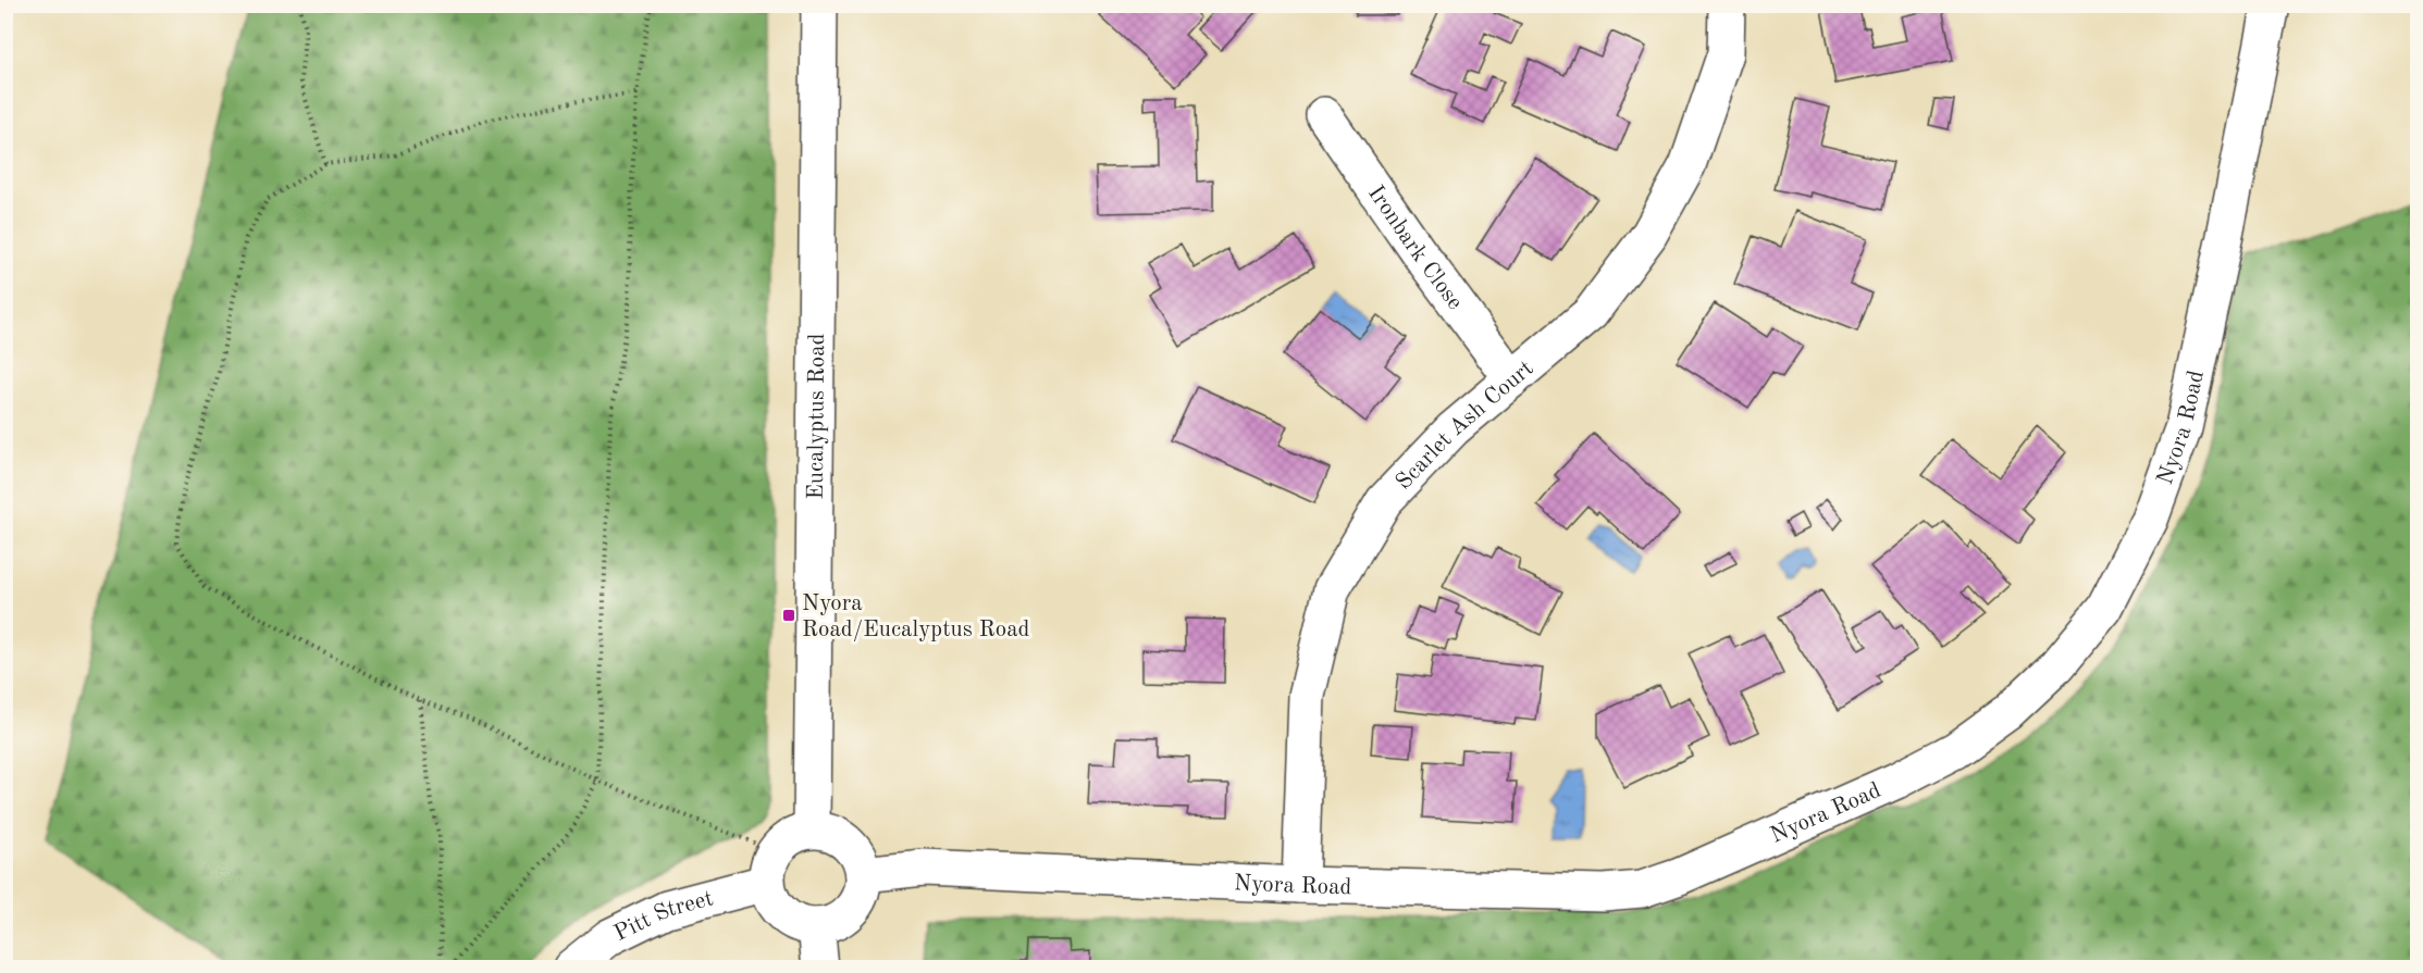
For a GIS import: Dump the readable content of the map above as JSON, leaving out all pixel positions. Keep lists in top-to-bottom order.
{
  "streets": {
    "street": [
      "Ironbark Close",
      "Eucalyptus Road",
      "Scarlet Ash Court",
      "Nyora Road",
      "Pitt Street"
    ]
  },
  "crossings": [
    ["Ironbark Close", "Scarlet Ash Court"],
    ["Eucalyptus Road", "Nyora Road"],
    ["Eucalyptus Road", "Pitt Street"],
    ["Scarlet Ash Court", "Nyora Road"],
    ["Nyora Road", "Pitt Street"]
  ],
  "places": {
    "transit": ["Nyora Road/Eucalyptus Road"]
  }
}
